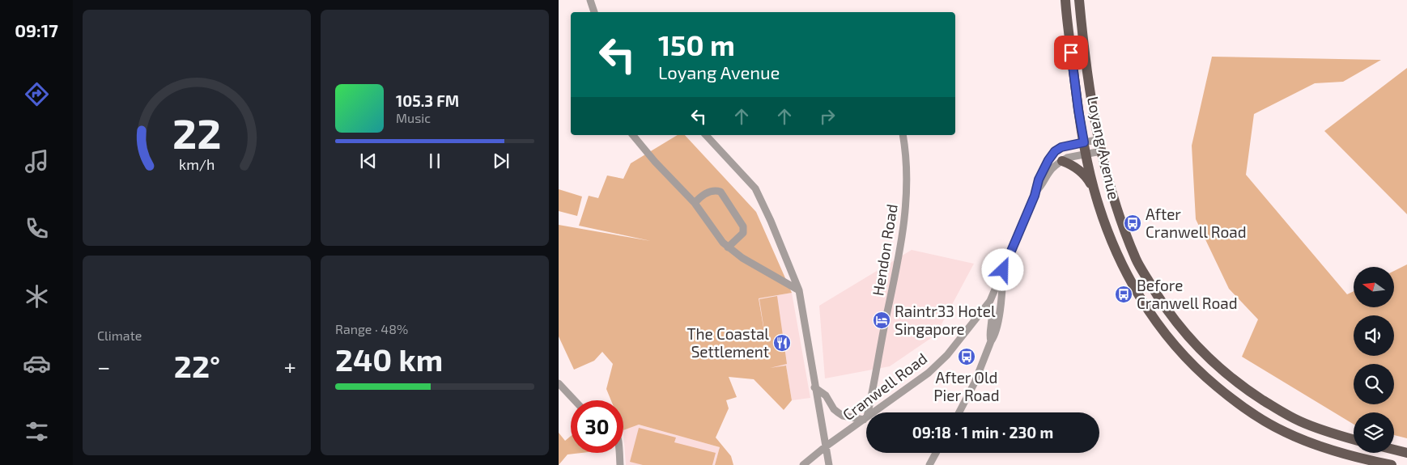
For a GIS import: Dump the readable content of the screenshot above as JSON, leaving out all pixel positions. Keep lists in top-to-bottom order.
{
  "streets": {
    "main road": ["Loyang Avenue"],
    "street": ["Hendon Road", "Cranwell Road"]
  },
  "crossings": [
    ["Loyang Avenue", "Cranwell Road"],
    ["Hendon Road", "Cranwell Road"]
  ],
  "places": {
    "bus stop": ["After Cranwell Road", "Before Cranwell Road", "After Old Pier Road"],
    "hotel": ["Raintr33 Hotel Singapore"],
    "restaurant": ["The Coastal Settlement"]
  },
  "north": "left",
  "page": {
    "tabs": "09:17",
    "turn": ["150 m", "Loyang Avenue"],
    "song": ["105.3 FM", "Music"],
    "tile": [
      "Climate",
      ["Range · 48%", "240 km"]
    ],
    "heat": ["−", "22°", "+"],
    "limit": "30",
    "trip": "09:18 · 1 min · 230 m",
    "gauge": ["22", "km/h"]
  }
}
